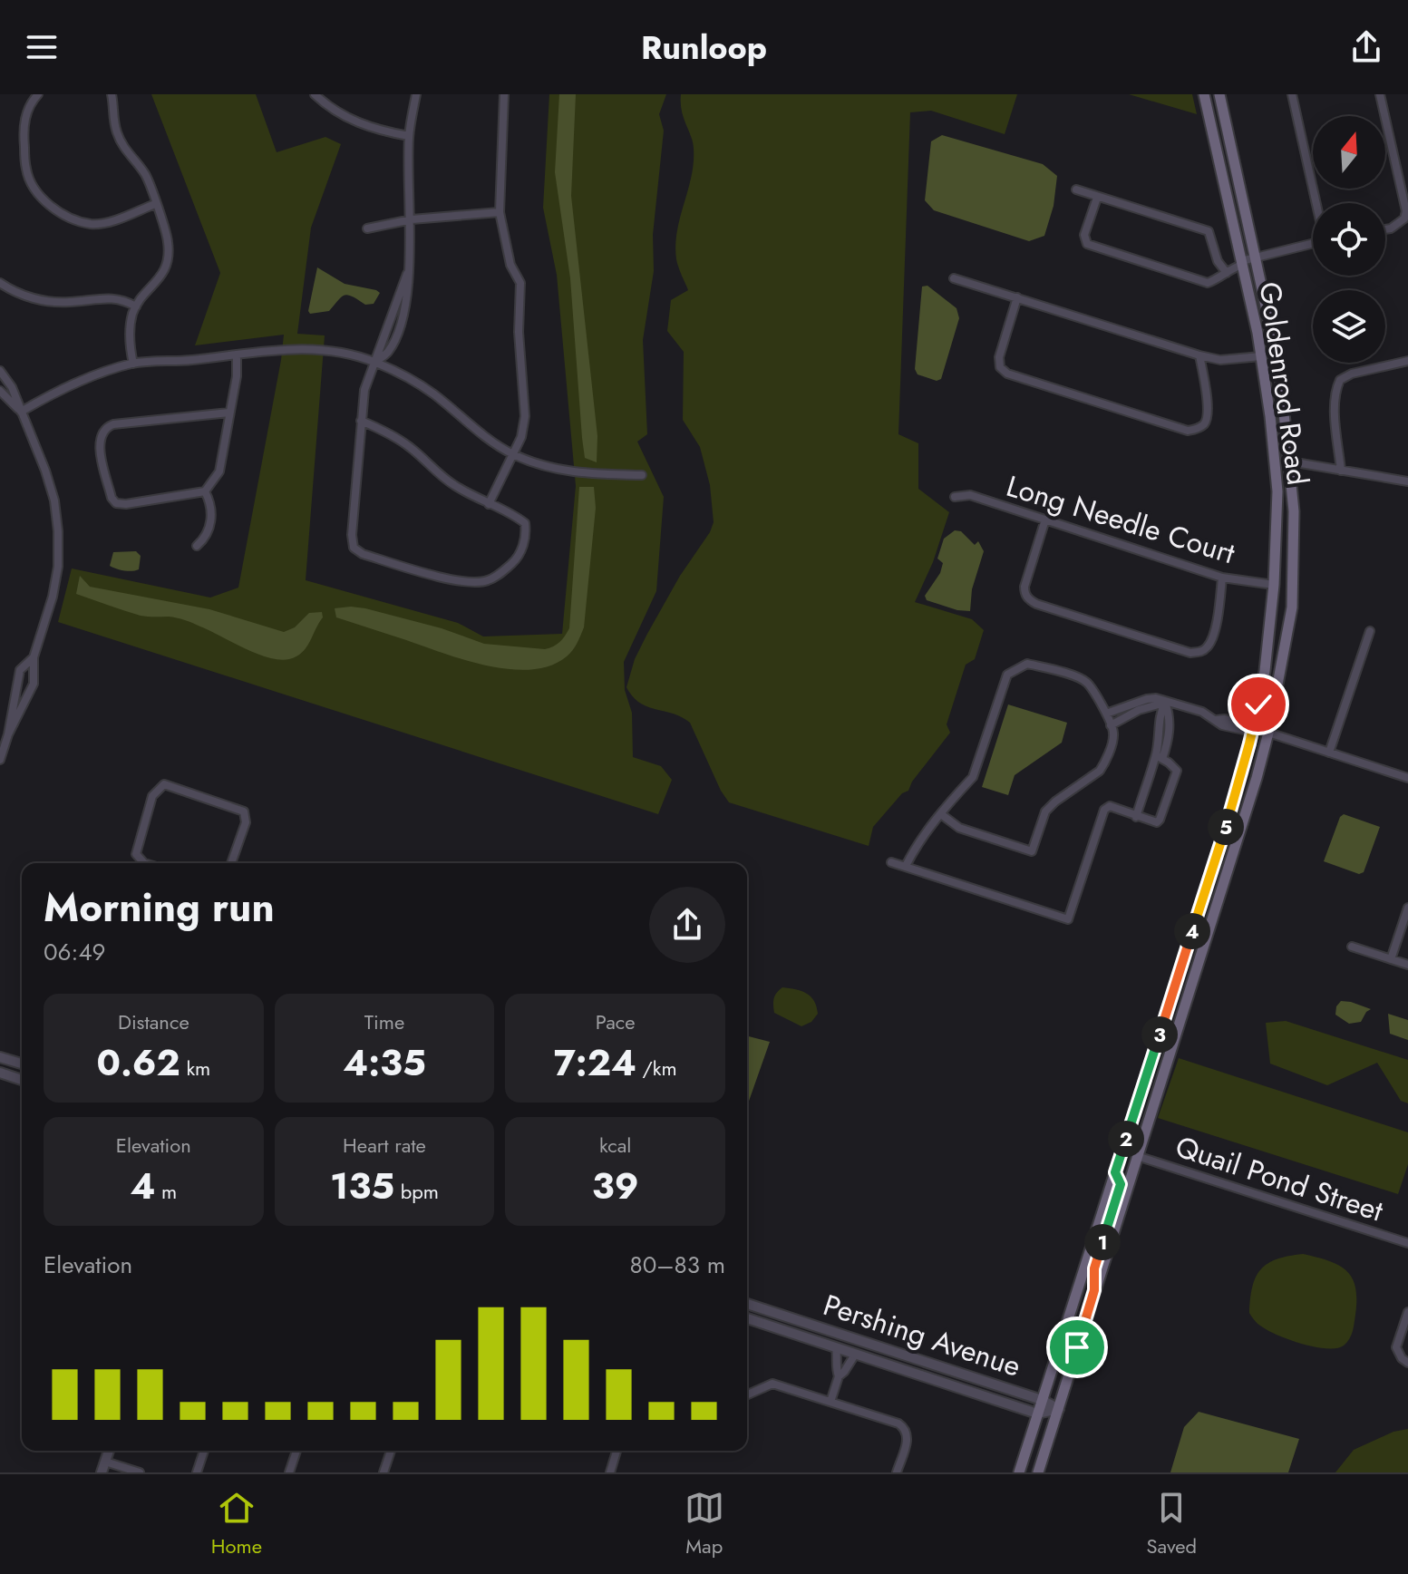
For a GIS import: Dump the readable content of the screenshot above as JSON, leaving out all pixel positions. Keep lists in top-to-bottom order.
{
  "streets": {
    "main road": ["Goldenrod Road"],
    "street": ["Long Needle Court", "Quail Pond Street", "Pershing Avenue"]
  },
  "crossings": [
    ["Goldenrod Road", "Long Needle Court"],
    ["Goldenrod Road", "Quail Pond Street"],
    ["Goldenrod Road", "Pershing Avenue"]
  ],
  "north": "top",
  "page": {
    "header": "Runloop",
    "pins": [
      "5",
      "4",
      "3",
      "2",
      "1"
    ],
    "heading": ["Morning run", "06:49"],
    "stats": [
      ["Distance", "0.62 km"],
      ["Time", "4:35"],
      ["Pace", "7:24 /km"],
      ["Elevation", "4 m"],
      ["Heart rate", "135 bpm"],
      ["kcal", "39"]
    ],
    "chart": ["Elevation", "80–83 m"],
    "tabs": ["Home", "Map", "Saved"]
  }
}
